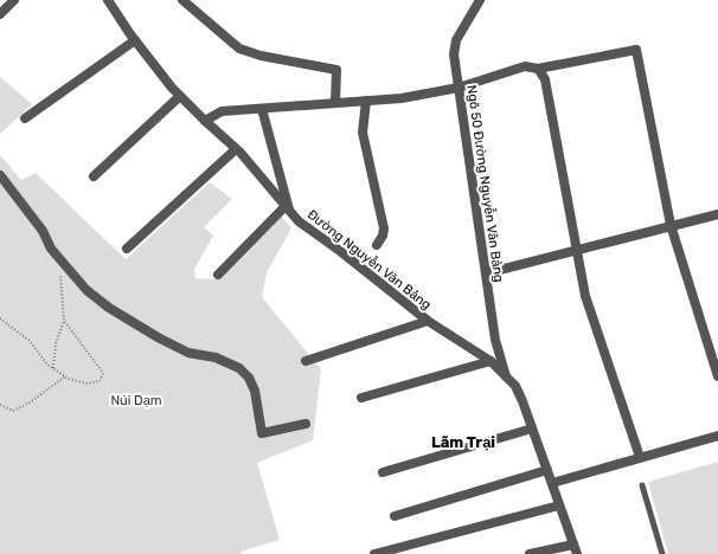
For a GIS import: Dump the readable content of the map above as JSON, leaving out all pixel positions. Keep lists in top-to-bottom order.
{
  "streets": {
    "street": ["Ngõ 50 Đường Nguyễn Văn Bảng", "Đường Nguyễn Văn Bảng"]
  },
  "crossings": [
    ["Ngõ 50 Đường Nguyễn Văn Bảng", "Đường Nguyễn Văn Bảng"]
  ],
  "districts": ["Lãm Trại"],
  "parks": ["Núi Dạm"]
}
